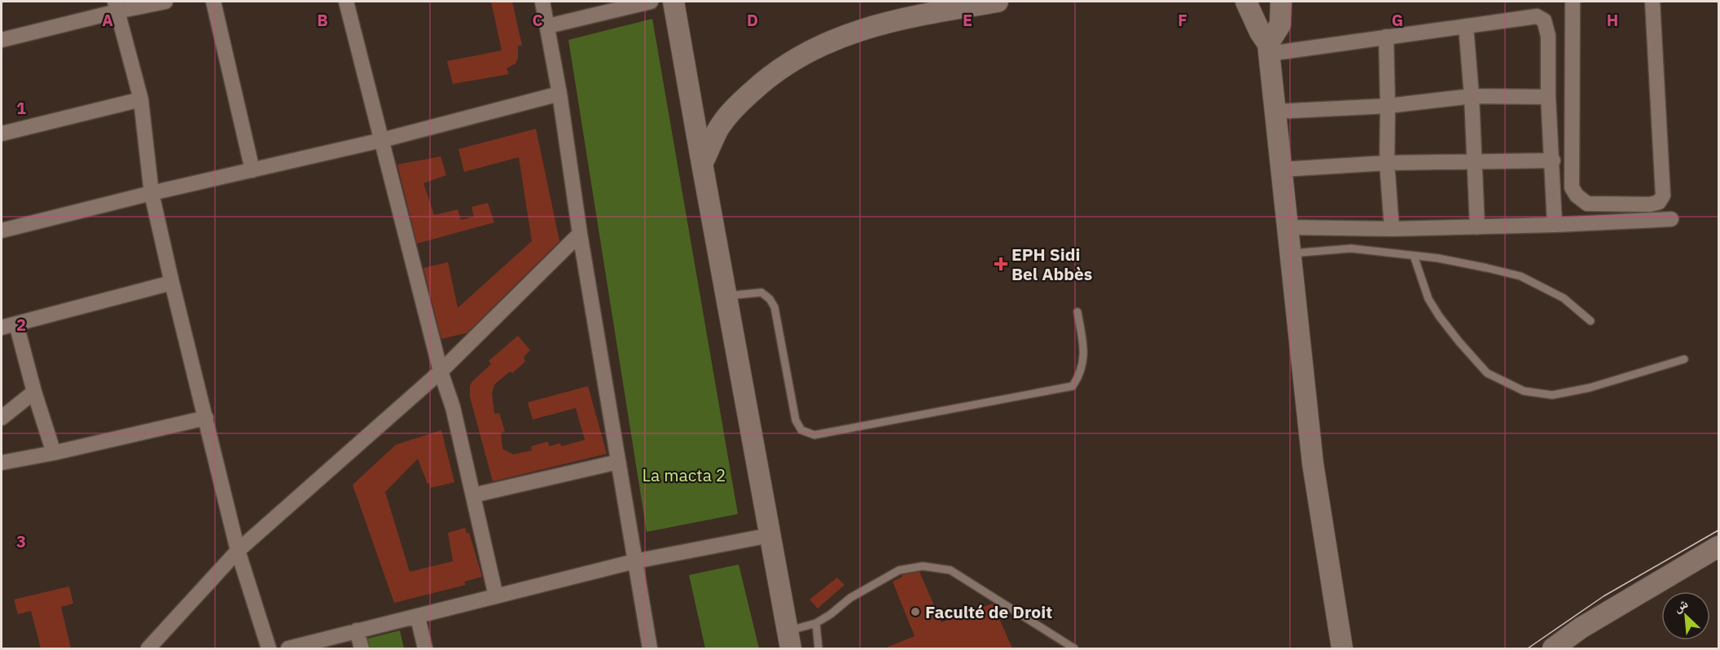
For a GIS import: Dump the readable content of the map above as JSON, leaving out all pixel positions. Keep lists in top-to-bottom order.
{
  "parks": ["La macta 2"],
  "places": {
    "health": ["EPH Sidi Bel Abbès"],
    "other": ["Faculté de Droit"]
  },
  "north": "top left",
  "grid": {
    "columns": [
      "A",
      "B",
      "C",
      "D",
      "E",
      "F",
      "G",
      "H"
    ],
    "rows": ["1", "2", "3"]
  }
}
